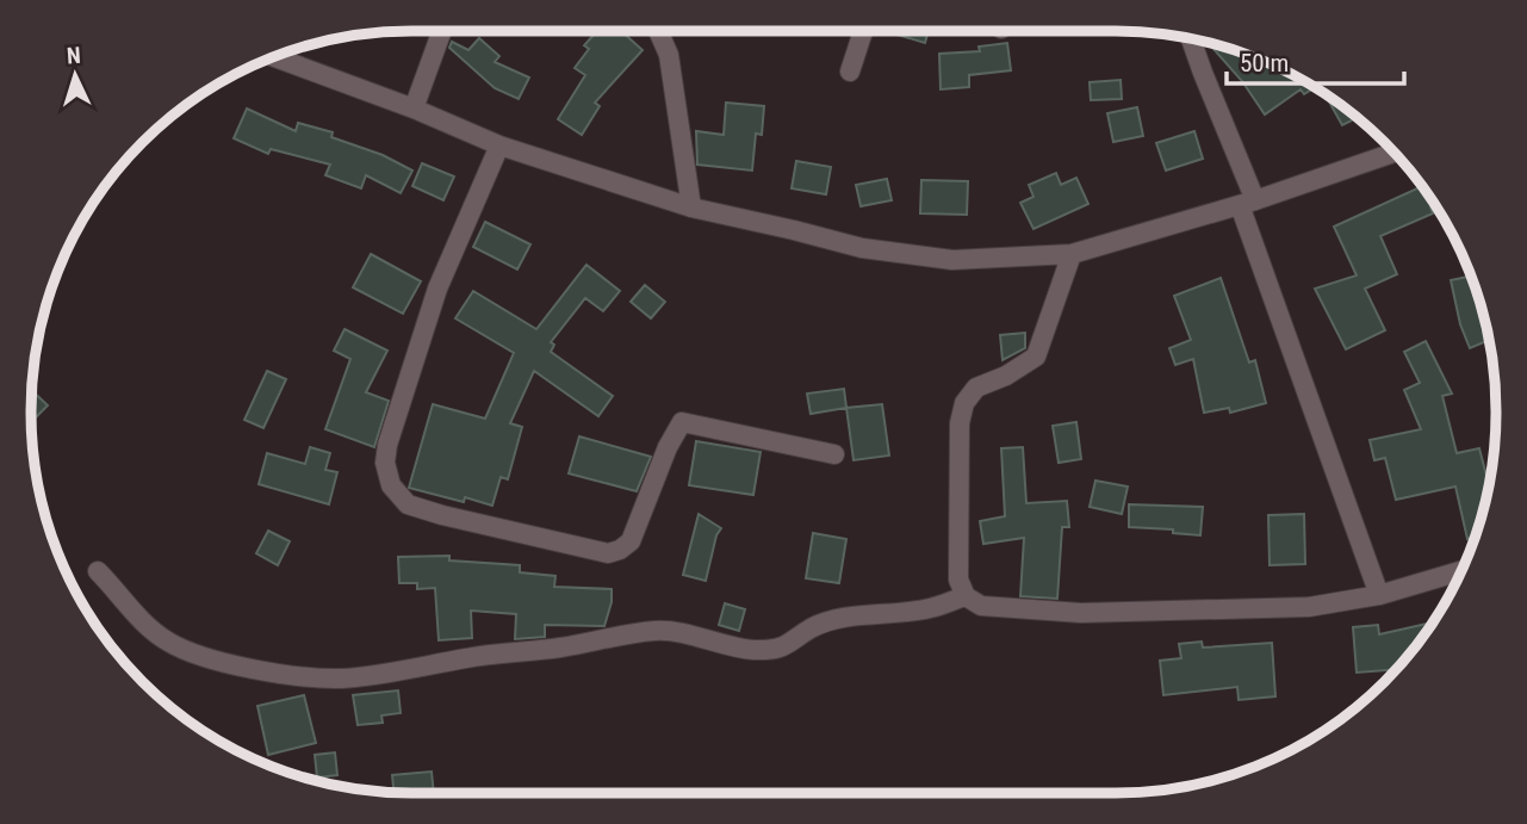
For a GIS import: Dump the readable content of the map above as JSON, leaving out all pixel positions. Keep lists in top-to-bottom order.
{
  "scale_bar": "50 m",
  "north": "top"
}
